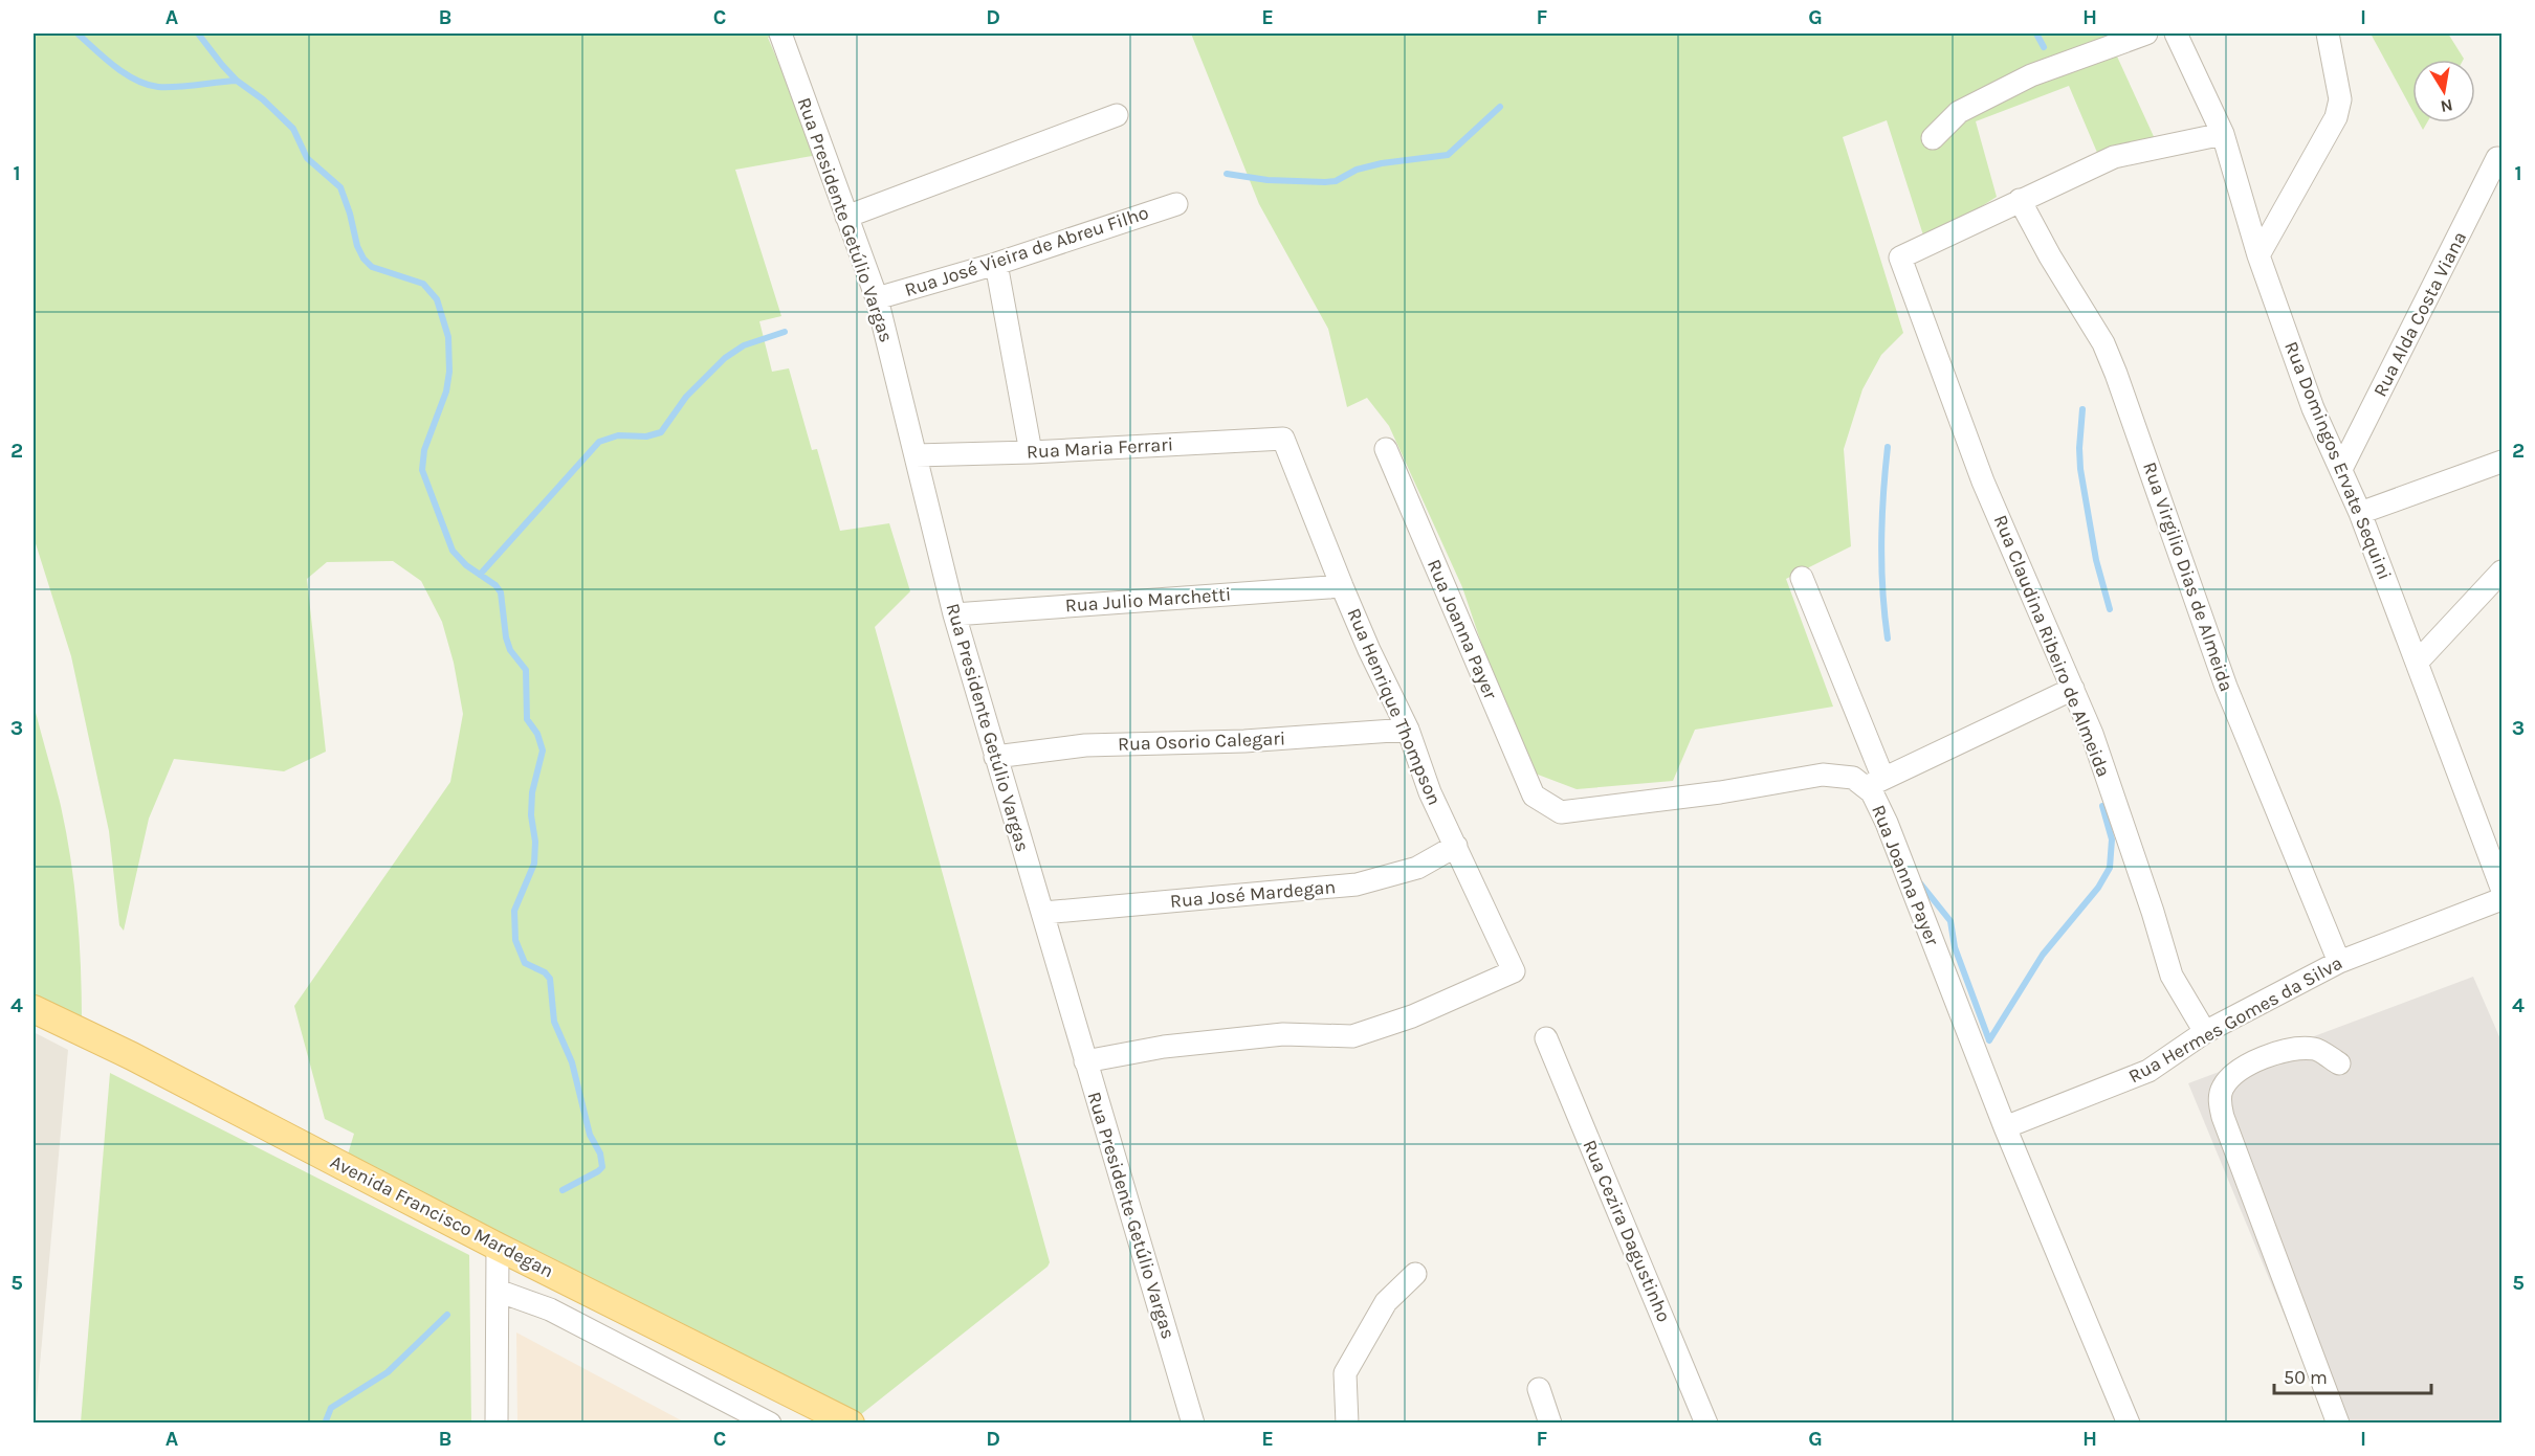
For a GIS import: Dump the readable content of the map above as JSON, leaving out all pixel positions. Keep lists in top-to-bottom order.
{
  "streets": {
    "main road": ["Avenida Francisco Mardegan"],
    "street": [
      "Rua Presidente Getúlio Vargas",
      "Rua José Vieira de Abreu Filho",
      "Rua Alda Costa Viana",
      "Rua Maria Ferrari",
      "Rua Domingos Ervate Sequini",
      "Rua Virgilio Dias de Almeida",
      "Rua Julio Marchetti",
      "Rua Joanna Payer",
      "Rua Claudina Ribeiro de Almeida",
      "Rua Henrique Thompson",
      "Rua Osorio Calegari",
      "Rua José Mardegan",
      "Rua Hermes Gomes da Silva",
      "Rua Cezira Dagustinho"
    ]
  },
  "crossings": [
    ["Rua Presidente Getúlio Vargas", "Rua José Vieira de Abreu Filho"],
    ["Rua Presidente Getúlio Vargas", "Rua Maria Ferrari"],
    ["Rua Presidente Getúlio Vargas", "Rua Julio Marchetti"],
    ["Rua Presidente Getúlio Vargas", "Rua Henrique Thompson"],
    ["Rua Presidente Getúlio Vargas", "Rua Osorio Calegari"],
    ["Rua Presidente Getúlio Vargas", "Rua José Mardegan"],
    ["Rua Alda Costa Viana", "Rua Domingos Ervate Sequini"],
    ["Rua Maria Ferrari", "Rua Henrique Thompson"],
    ["Rua Virgilio Dias de Almeida", "Rua Claudina Ribeiro de Almeida"],
    ["Rua Virgilio Dias de Almeida", "Rua Hermes Gomes da Silva"],
    ["Rua Julio Marchetti", "Rua Henrique Thompson"],
    ["Rua Joanna Payer", "Rua Hermes Gomes da Silva"],
    ["Rua Claudina Ribeiro de Almeida", "Rua Hermes Gomes da Silva"],
    ["Rua Henrique Thompson", "Rua Osorio Calegari"],
    ["Rua Henrique Thompson", "Rua José Mardegan"]
  ],
  "scale_bar": "50 m",
  "north": "bottom",
  "grid": {
    "columns": [
      "A",
      "B",
      "C",
      "D",
      "E",
      "F",
      "G",
      "H",
      "I"
    ],
    "rows": [
      "1",
      "2",
      "3",
      "4",
      "5"
    ]
  }
}
